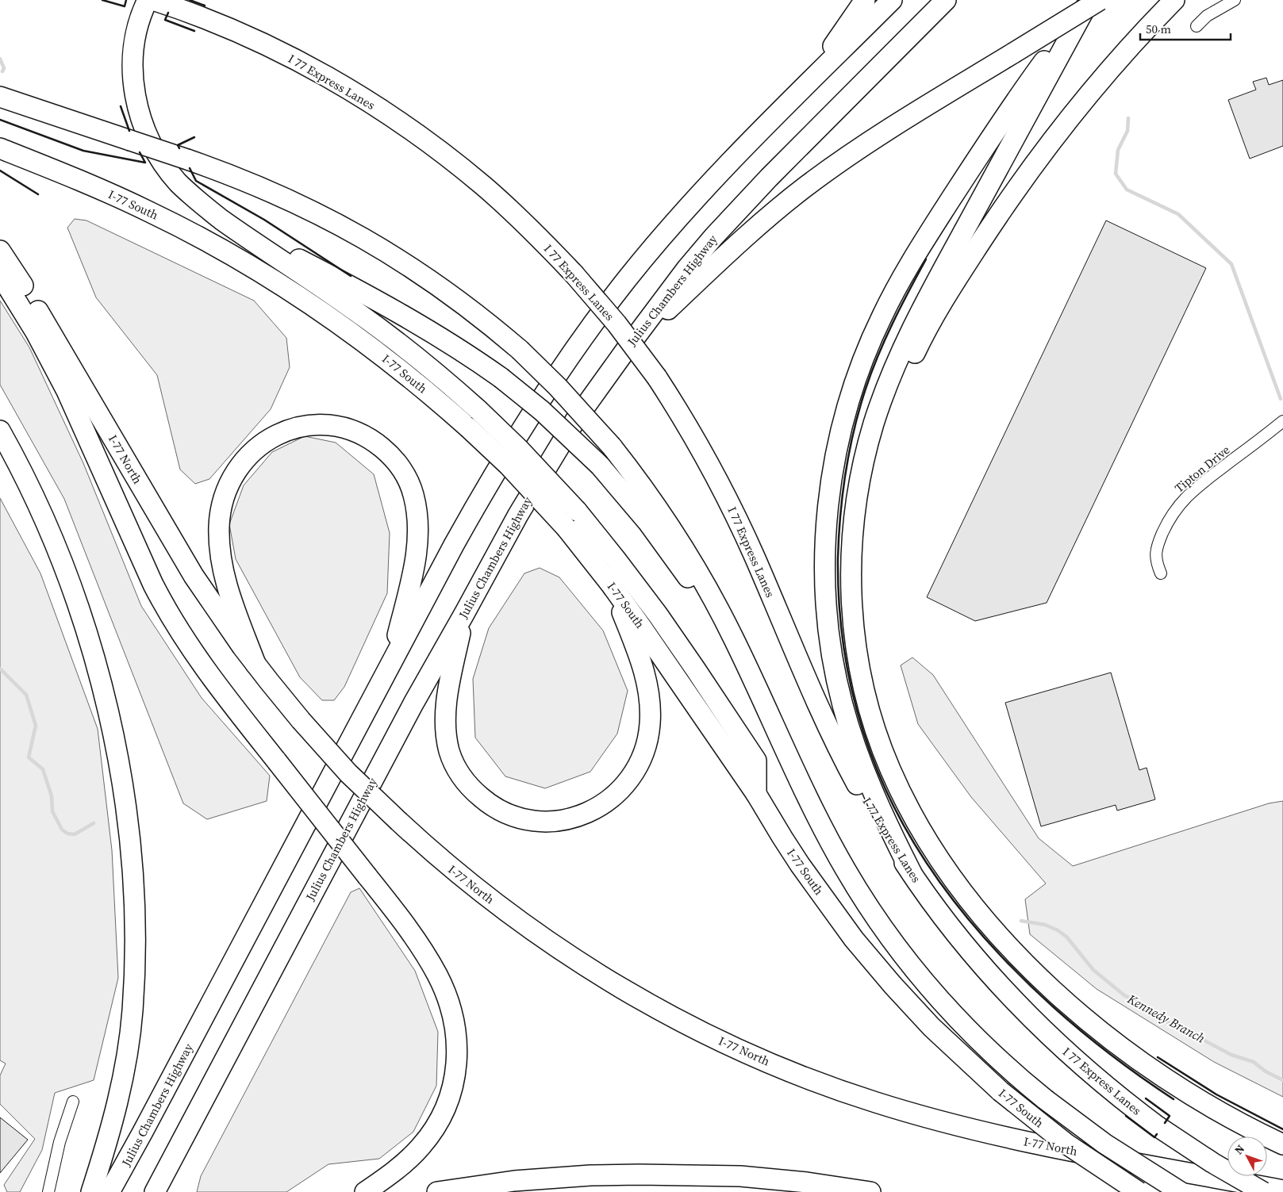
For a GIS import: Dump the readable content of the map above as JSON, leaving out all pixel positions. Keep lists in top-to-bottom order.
{
  "streets": {
    "highway": [
      "I 77 Express Lanes",
      "I-77 South",
      "Julius Chambers Highway",
      "I-77 North"
    ],
    "street": ["Tipton Drive"]
  },
  "water": ["Kennedy Branch"],
  "scale_bar": "50 m",
  "north": "top left"
}
